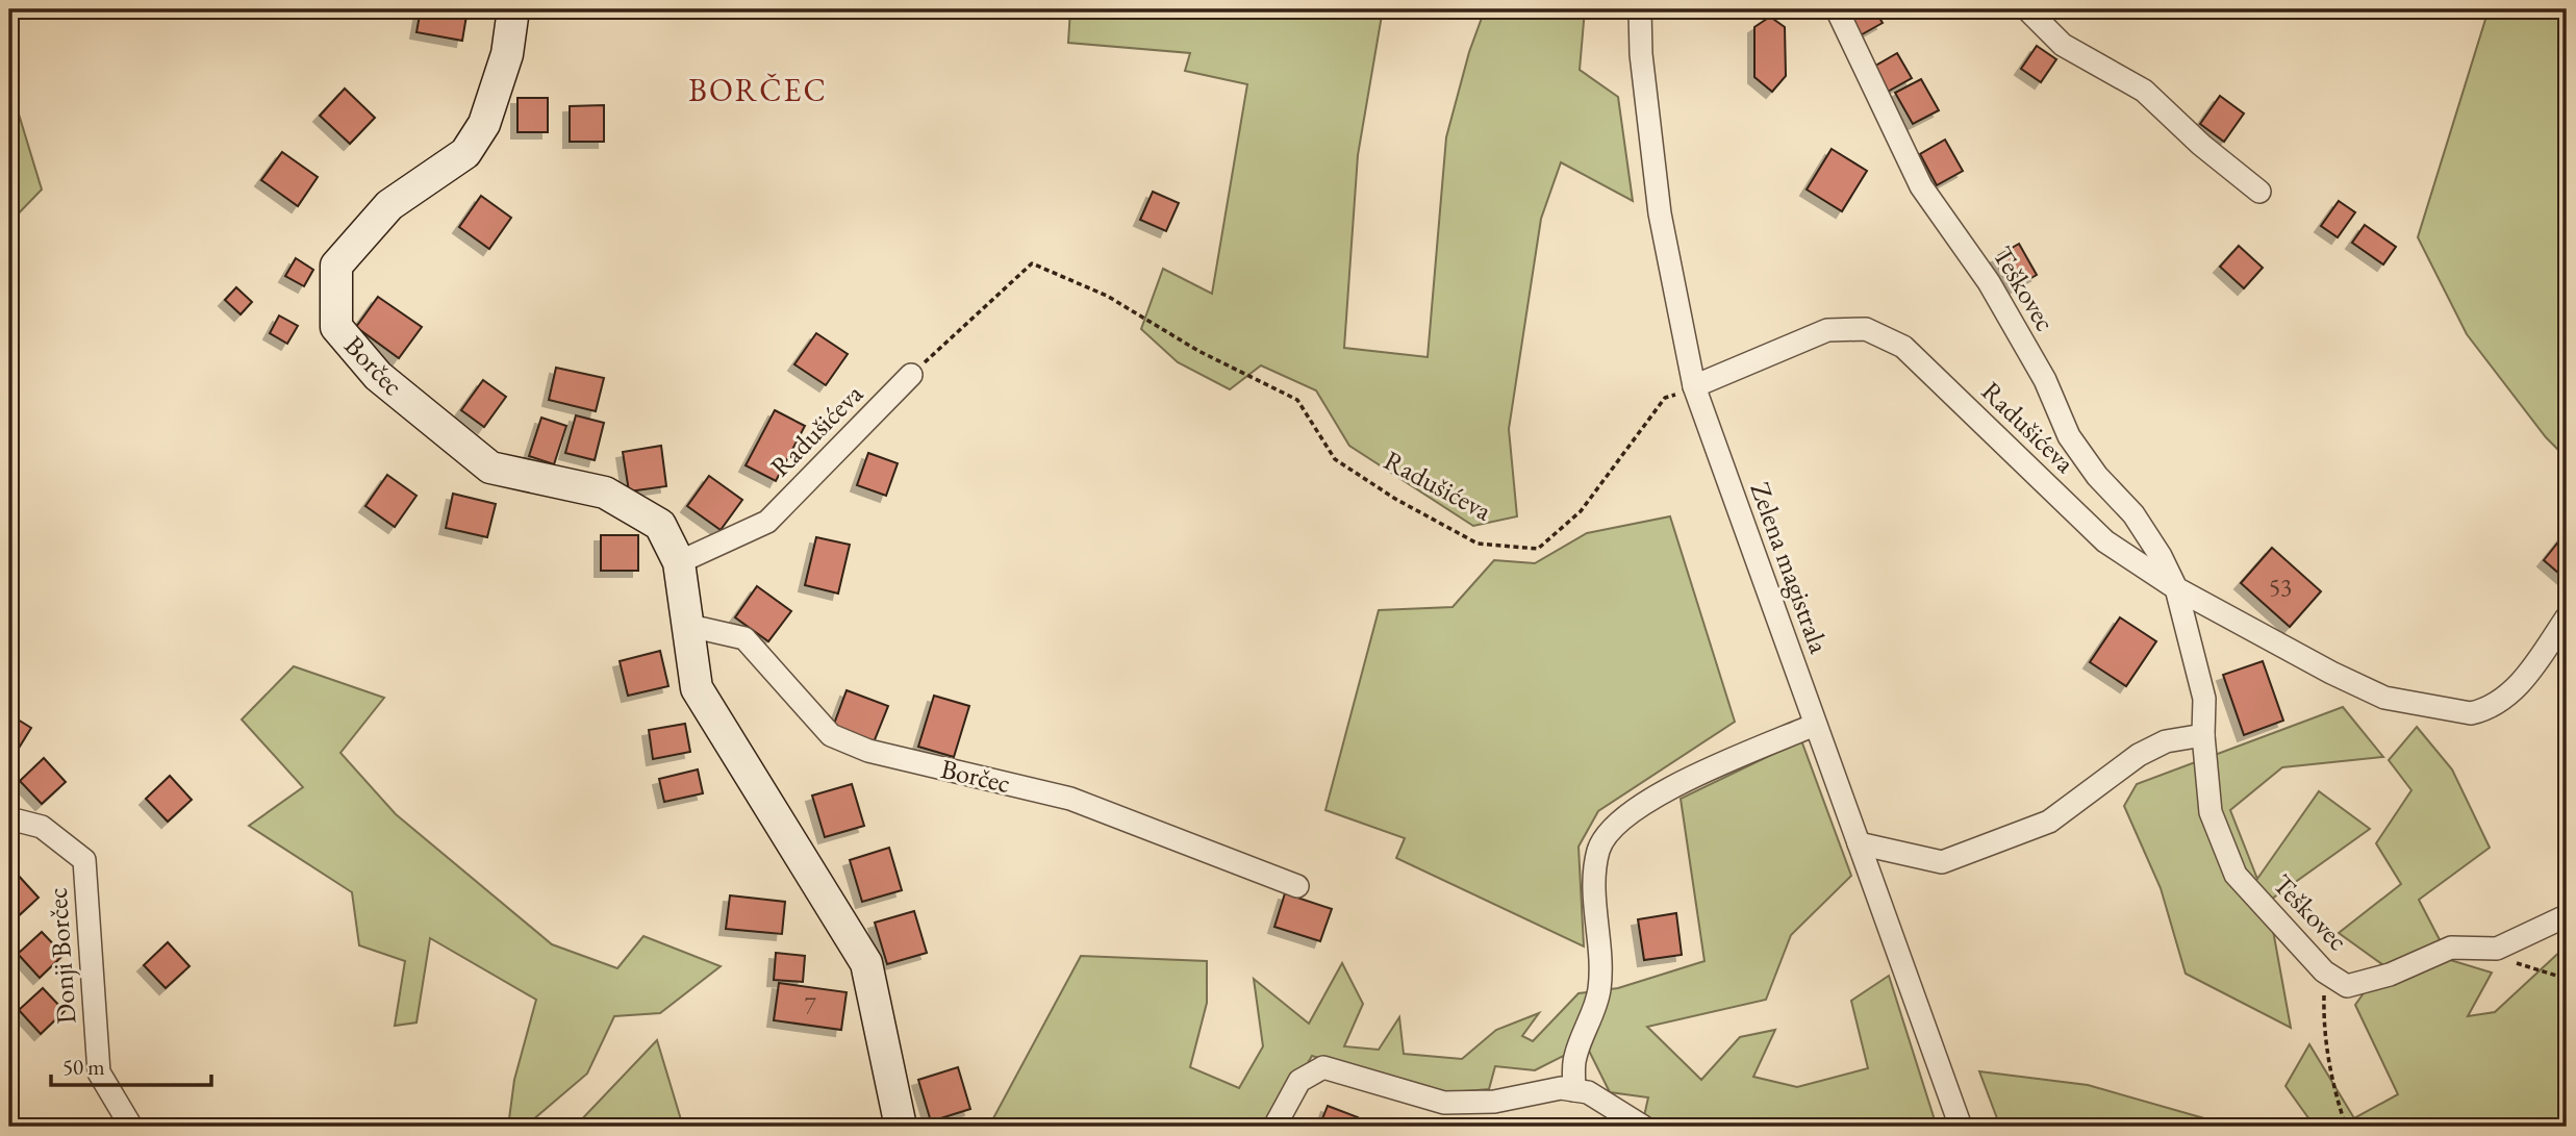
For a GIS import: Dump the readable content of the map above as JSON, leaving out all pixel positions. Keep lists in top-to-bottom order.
{
  "streets": {
    "street": [
      "Teškovec",
      "Borčec",
      "Radušićeva",
      "Zelena magistrala",
      "Donji Borčec"
    ]
  },
  "crossings": [
    ["Teškovec", "Radušićeva"],
    ["Borčec", "Radušićeva"],
    ["Radušićeva", "Zelena magistrala"]
  ],
  "districts": ["BORČEC"],
  "house_numbers": ["53", "7"],
  "scale_bar": "50 m"
}
